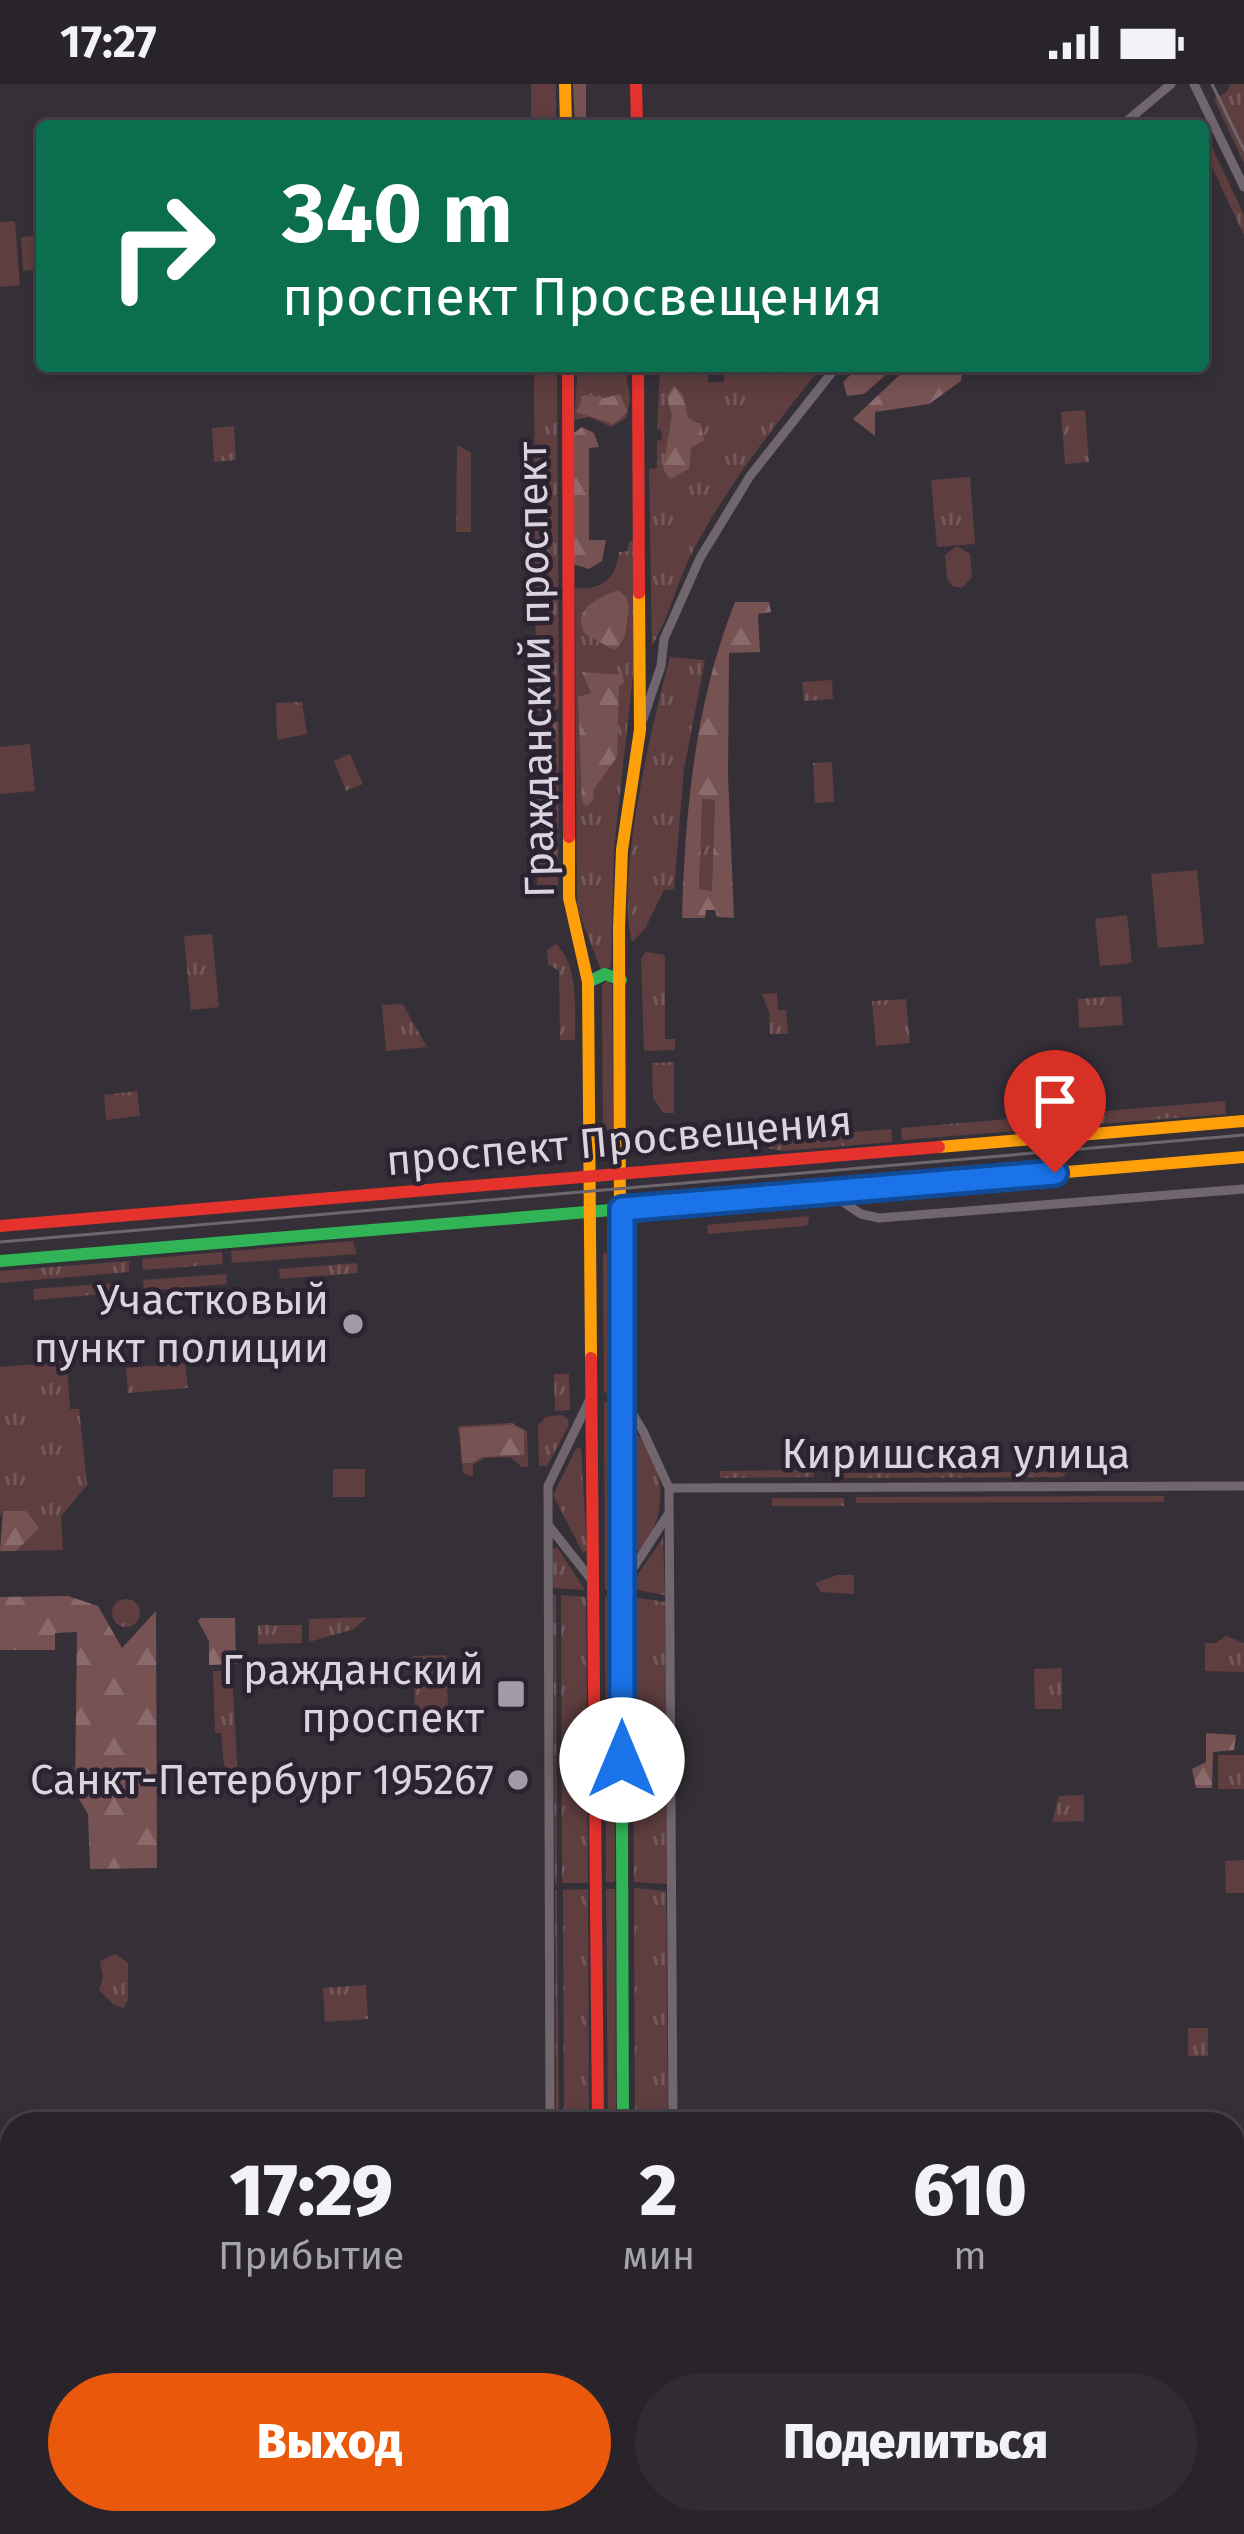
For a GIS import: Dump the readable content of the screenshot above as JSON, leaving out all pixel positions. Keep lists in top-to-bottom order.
{
  "streets": {
    "main road": ["Гражданский проспект", "проспект Просвещения"],
    "street": ["Киришская улица"]
  },
  "crossings": [
    ["Гражданский проспект", "проспект Просвещения"]
  ],
  "places": {
    "other": ["Участковый пункт полиции", "Санкт-Петербург 195267"],
    "transit": ["Гражданский проспект"]
  },
  "page": {
    "status": "17:27",
    "turn": ["340 m", "проспект Просвещения"],
    "eta": [
      "17:29",
      "Прибытие",
      "2",
      "мин",
      "610",
      "m"
    ],
    "buttons": ["Выход", "Поделиться"]
  }
}
